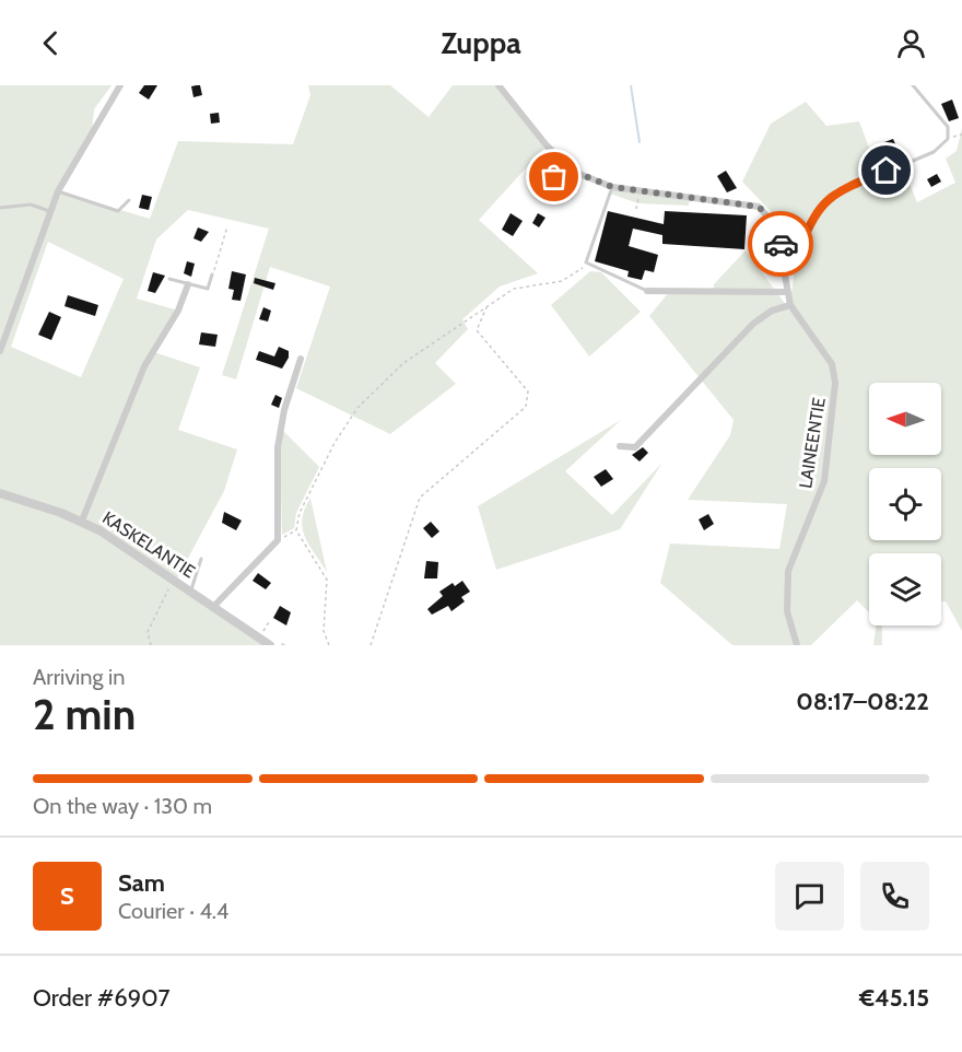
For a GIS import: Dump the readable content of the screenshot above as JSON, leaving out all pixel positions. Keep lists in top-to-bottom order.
{
  "streets": {
    "street": ["LAINEENTIE", "KASKELANTIE"]
  },
  "north": "left",
  "page": {
    "header": "Zuppa",
    "heading": ["2 min", "Arriving in", "08:17–08:22"],
    "panel": [
      "Sam",
      "Courier · 4.4",
      "Order #6907",
      "€45.15"
    ],
    "bar": "On the way · 130 m",
    "round": "S"
  }
}
